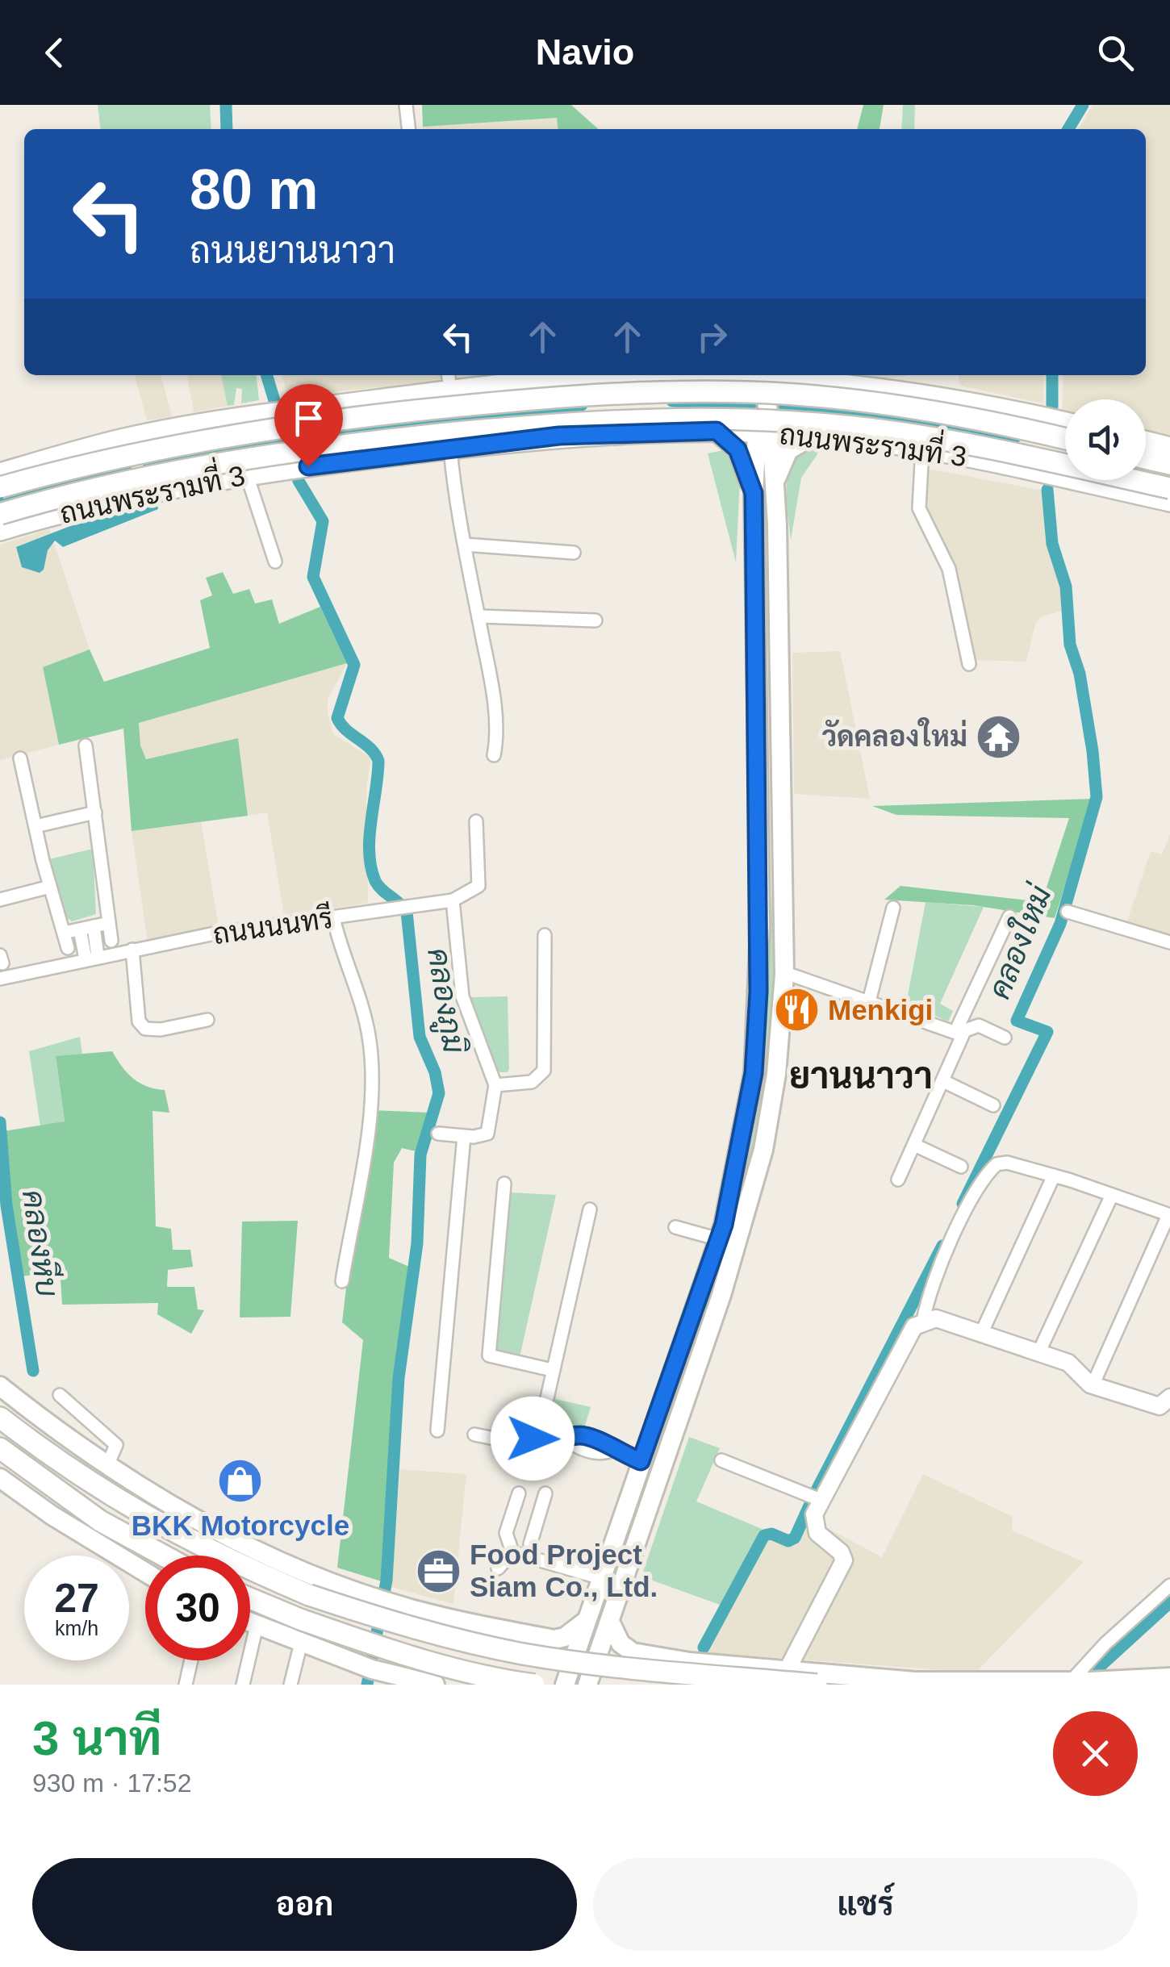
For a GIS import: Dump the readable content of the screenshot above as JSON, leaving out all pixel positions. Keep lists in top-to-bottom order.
{
  "streets": {
    "main road": ["ถนนพระรามที่ 3"],
    "street": ["ถนนนนทรี"]
  },
  "districts": ["ยานนาวา"],
  "water": ["คลองใหม่", "คลองภูมิ", "คลองหีบ"],
  "places": {
    "temple": ["วัดคลองใหม่"],
    "restaurant": ["Menkigi"],
    "shop": ["BKK Motorcycle"],
    "office": ["Food Project Siam Co., Ltd."]
  },
  "page": {
    "header": "Navio",
    "turn": ["80 m", "ถนนยานนาวา"],
    "speed": "27 km/h",
    "limit": "30",
    "heading": ["3 นาที", "930 m · 17:52"],
    "buttons": ["ออก", "แชร์"]
  }
}
